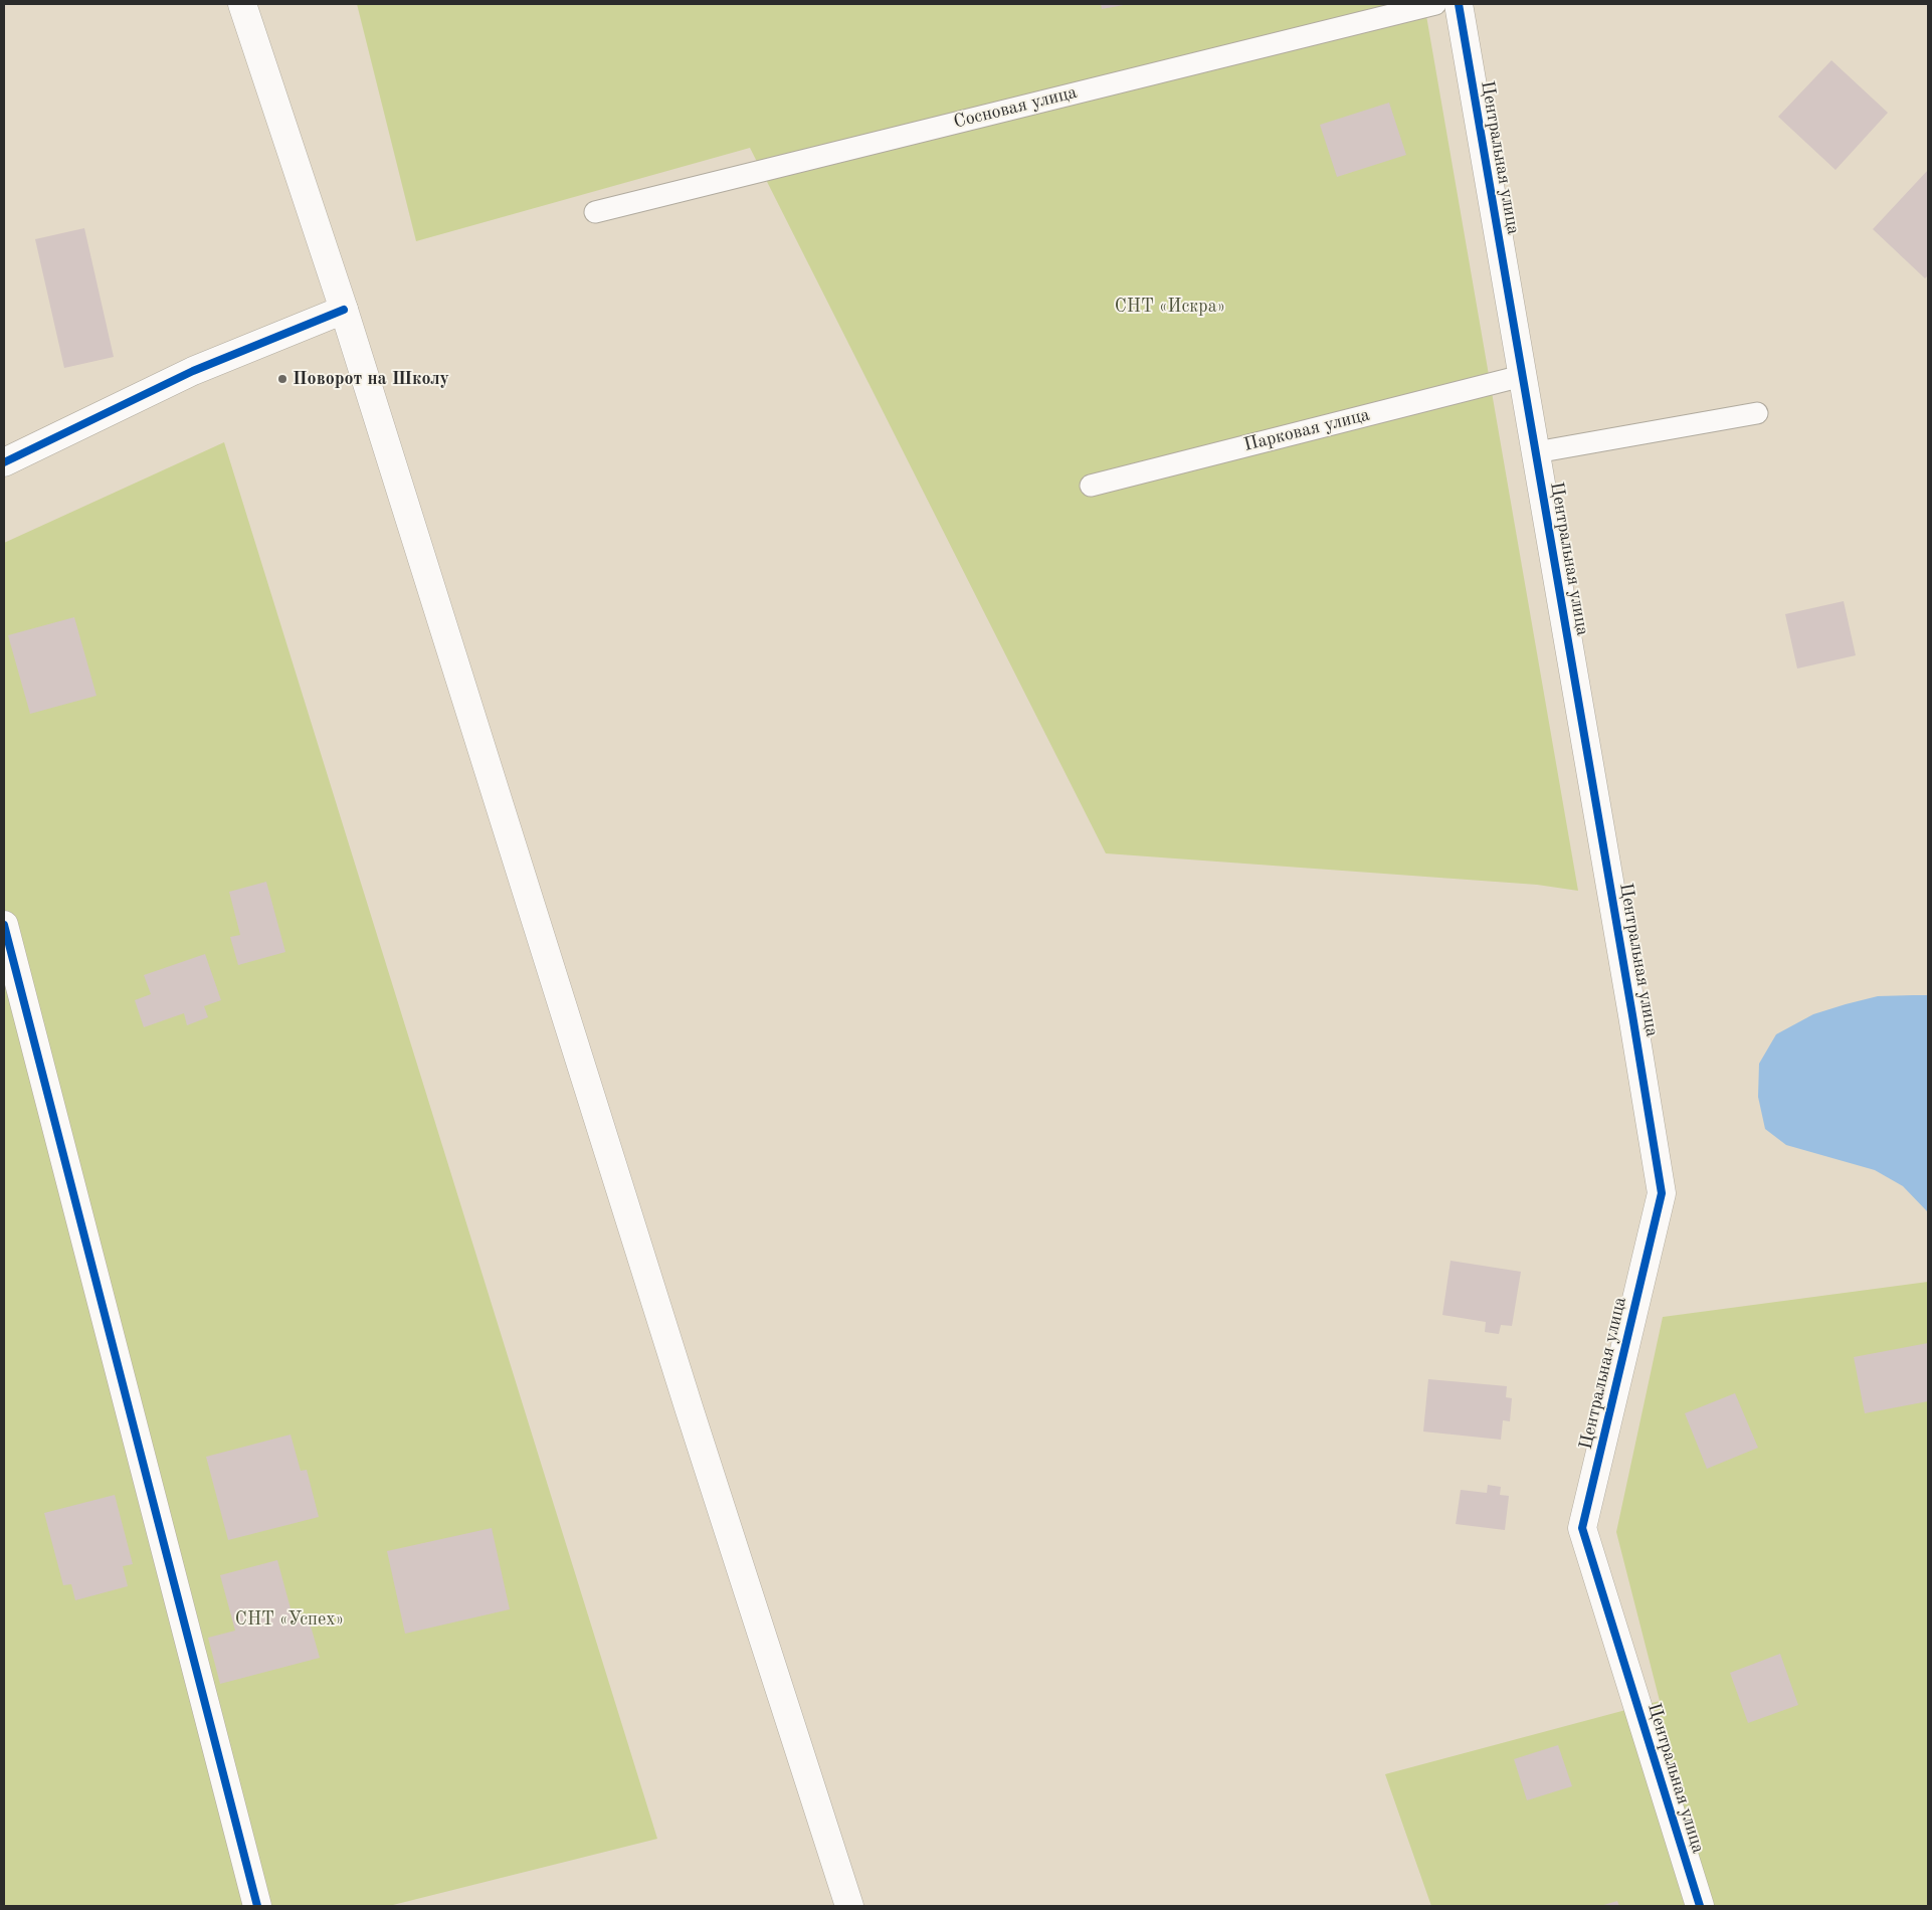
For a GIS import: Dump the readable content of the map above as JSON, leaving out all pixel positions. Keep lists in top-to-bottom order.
{
  "streets": {
    "street": ["Центральная улица"],
    "lane": ["Сосновая улица", "Парковая улица"]
  },
  "crossings": [
    ["Центральная улица", "Парковая улица"]
  ],
  "parks": ["СНТ «Искра»", "СНТ «Успех»"],
  "places": ["Поворот на Школу"]
}
